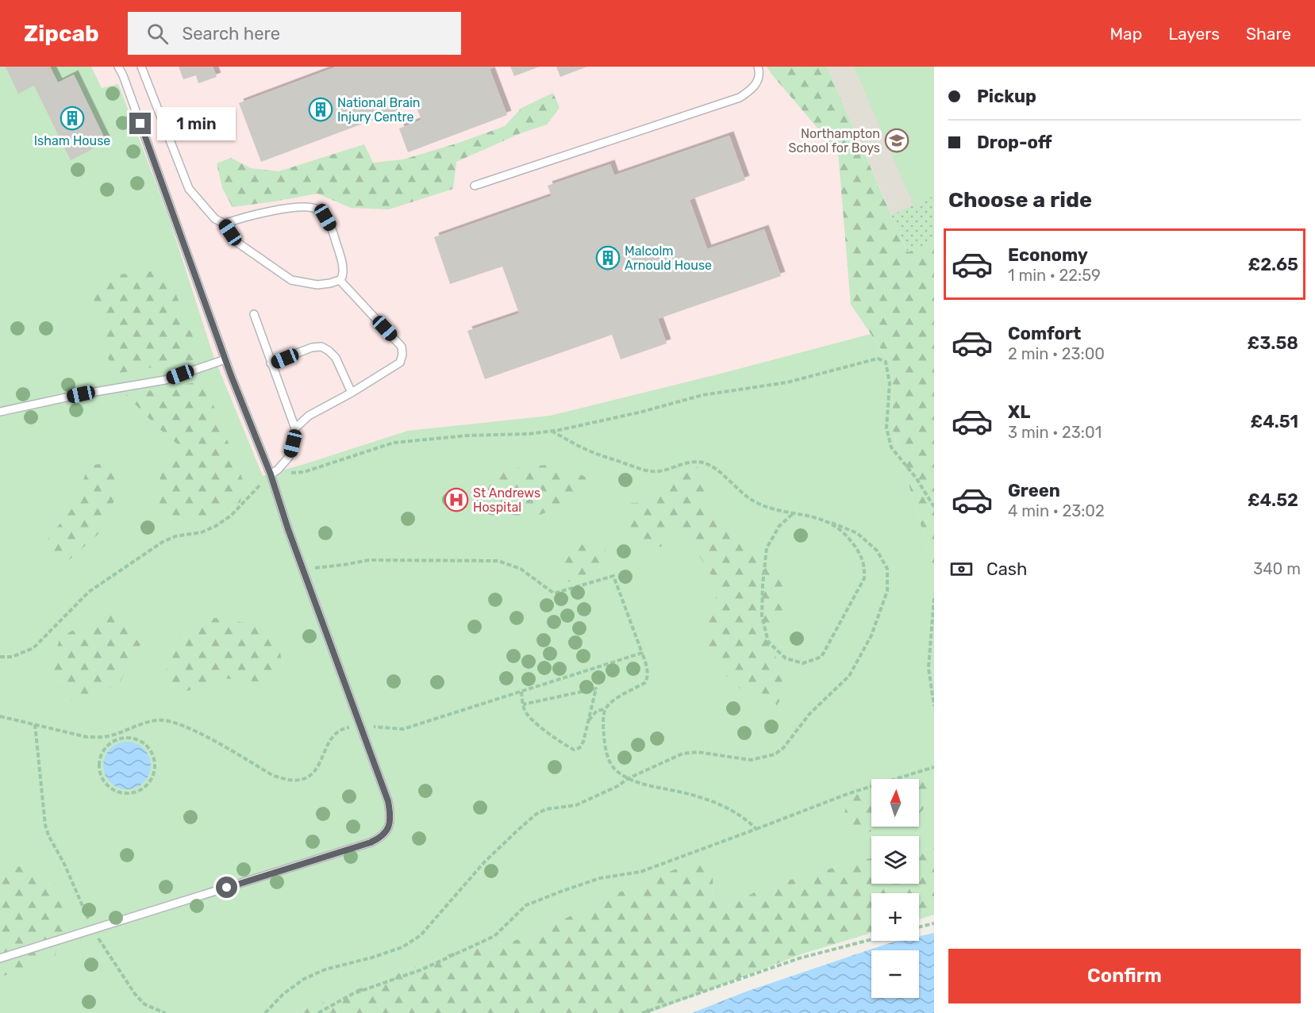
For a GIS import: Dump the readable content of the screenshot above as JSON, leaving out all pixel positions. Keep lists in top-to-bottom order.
{
  "places": {
    "building": ["National Brain Injury Centre", "Isham House", "Malcolm Arnould House"],
    "school or university": ["Northampton School for Boys"],
    "hospital": ["St Andrews Hospital"]
  },
  "north": "top",
  "page": {
    "header": "Zipcab",
    "search": "Search here",
    "nav": ["Map", "Layers", "Share"],
    "banner": ["Pickup", "Drop-off"],
    "bubble": "1 min",
    "heading": "Choose a ride",
    "list": [
      {
        "name": "Economy",
        "note": "1 min · 22:59",
        "value": "£2.65"
      },
      {
        "name": "Comfort",
        "note": "2 min · 23:00",
        "value": "£3.58"
      },
      {
        "name": "XL",
        "note": "3 min · 23:01",
        "value": "£4.51"
      },
      {
        "name": "Green",
        "note": "4 min · 23:02",
        "value": "£4.52"
      }
    ],
    "pay": ["Cash", "340 m"],
    "map_buttons": ["+", "−"],
    "buttons": "Confirm"
  }
}
